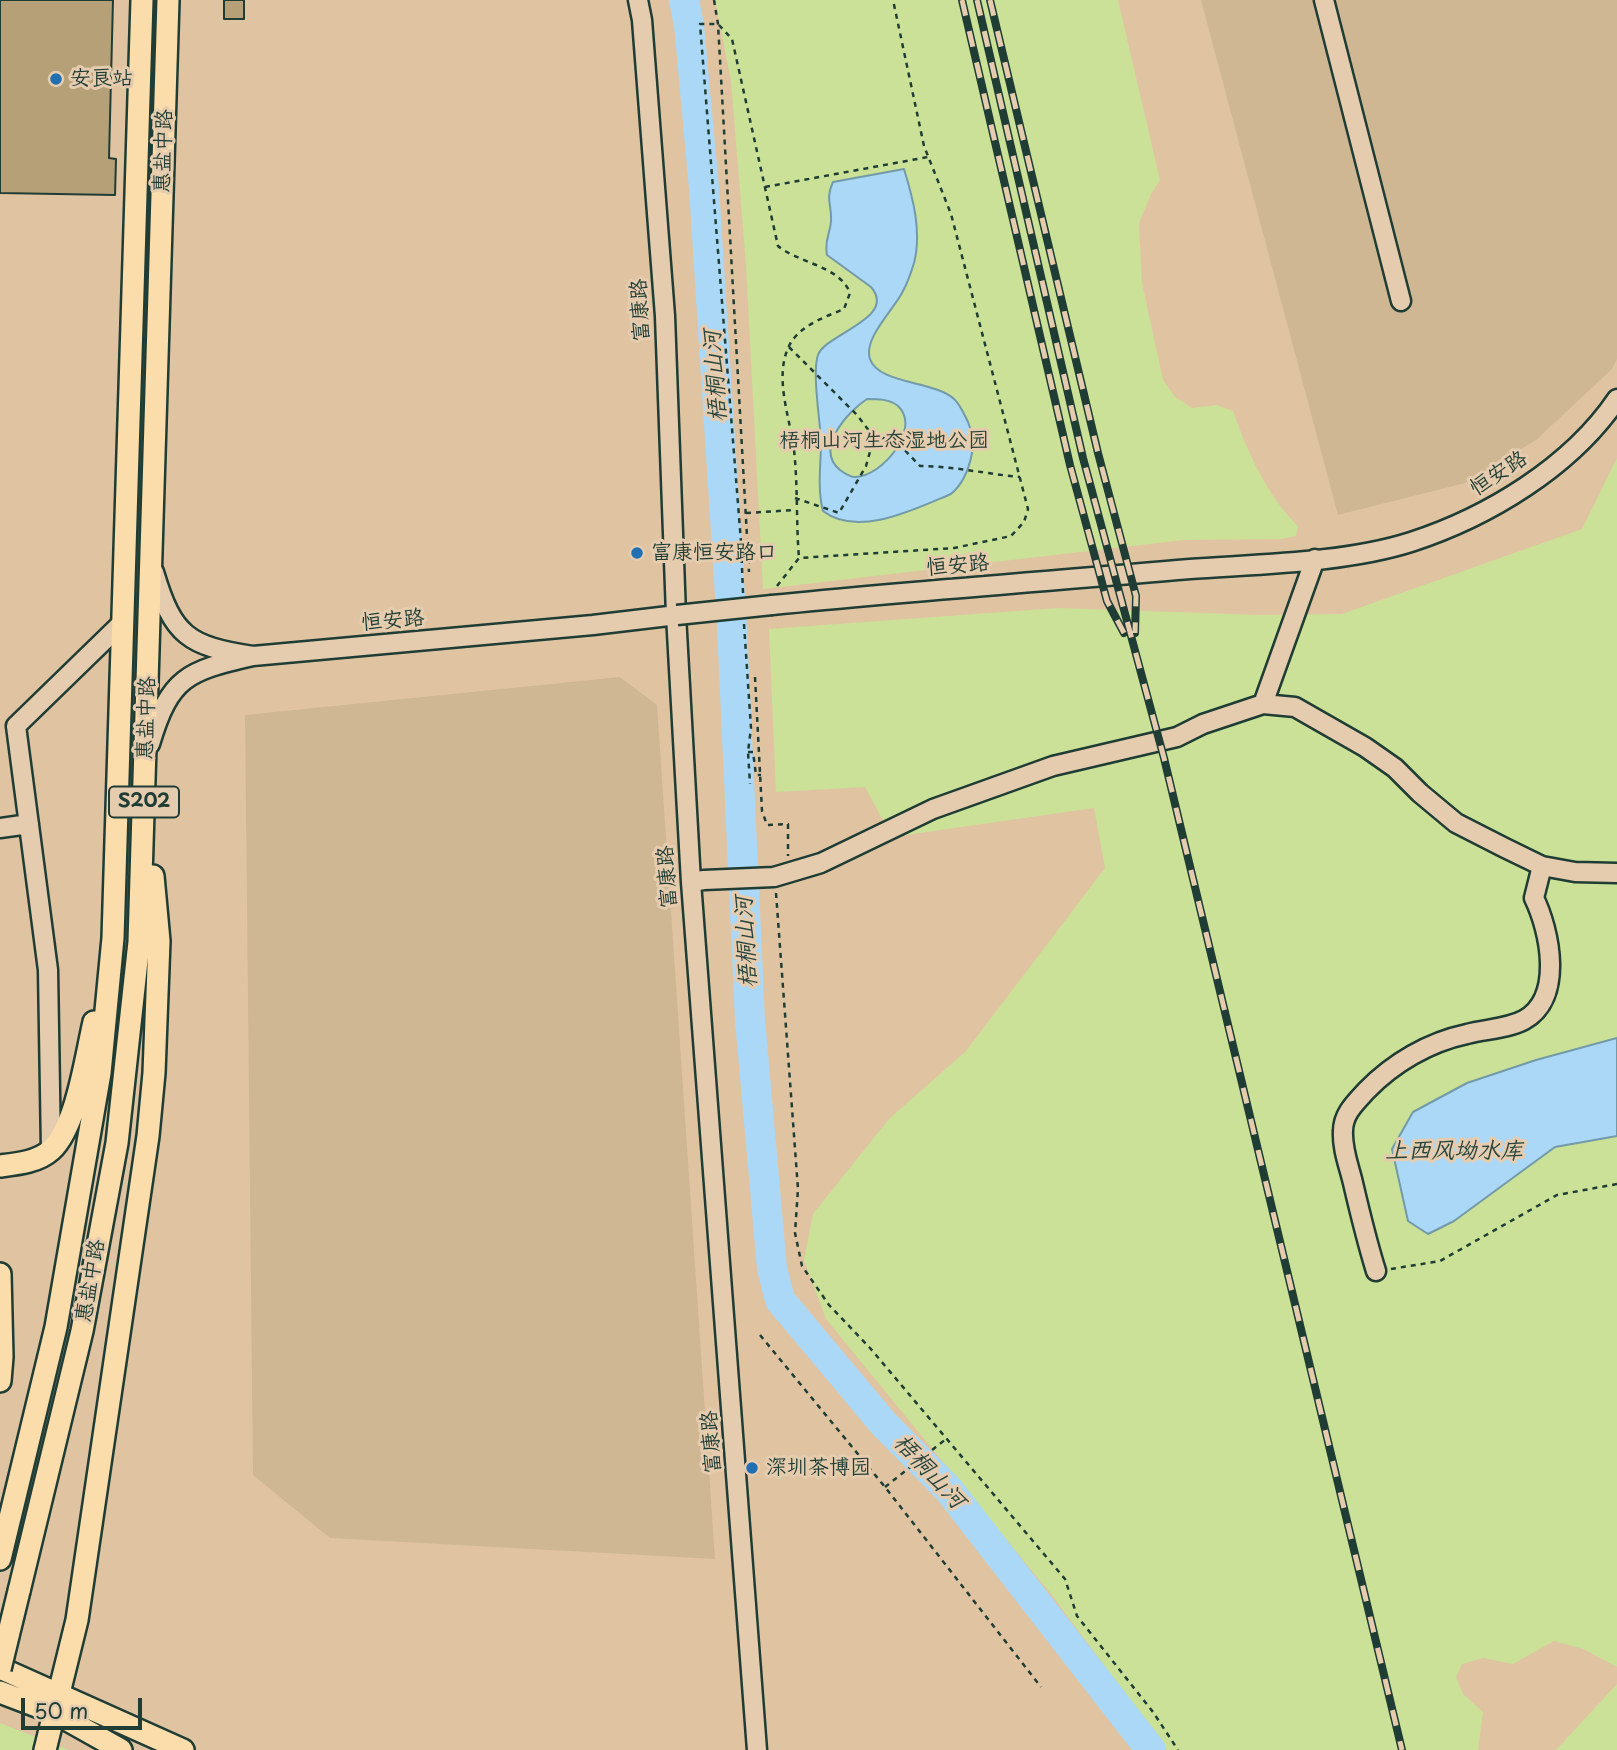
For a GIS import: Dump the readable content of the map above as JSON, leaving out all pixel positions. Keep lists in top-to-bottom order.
{
  "streets": {
    "main road": ["惠盐中路", "S202"],
    "street": ["富康路", "恒安路"]
  },
  "crossings": [
    ["富康路", "恒安路"]
  ],
  "water": ["梧桐山河", "上西风坳水库"],
  "parks": ["梧桐山河生态湿地公园"],
  "places": ["安良站", "富康恒安路口", "深圳茶博园"],
  "scale_bar": "50 m"
}
